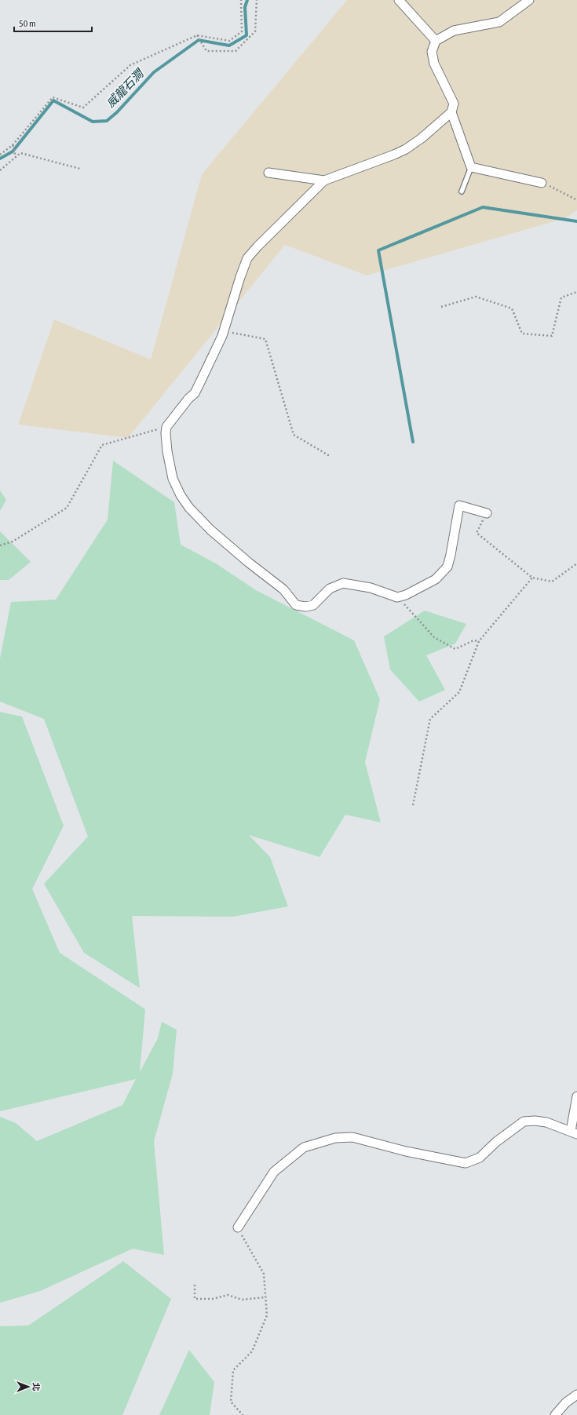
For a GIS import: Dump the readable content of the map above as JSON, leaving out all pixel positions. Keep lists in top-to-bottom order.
{
  "water": ["威龍石澗"],
  "scale_bar": "50 m",
  "north": "right"
}
